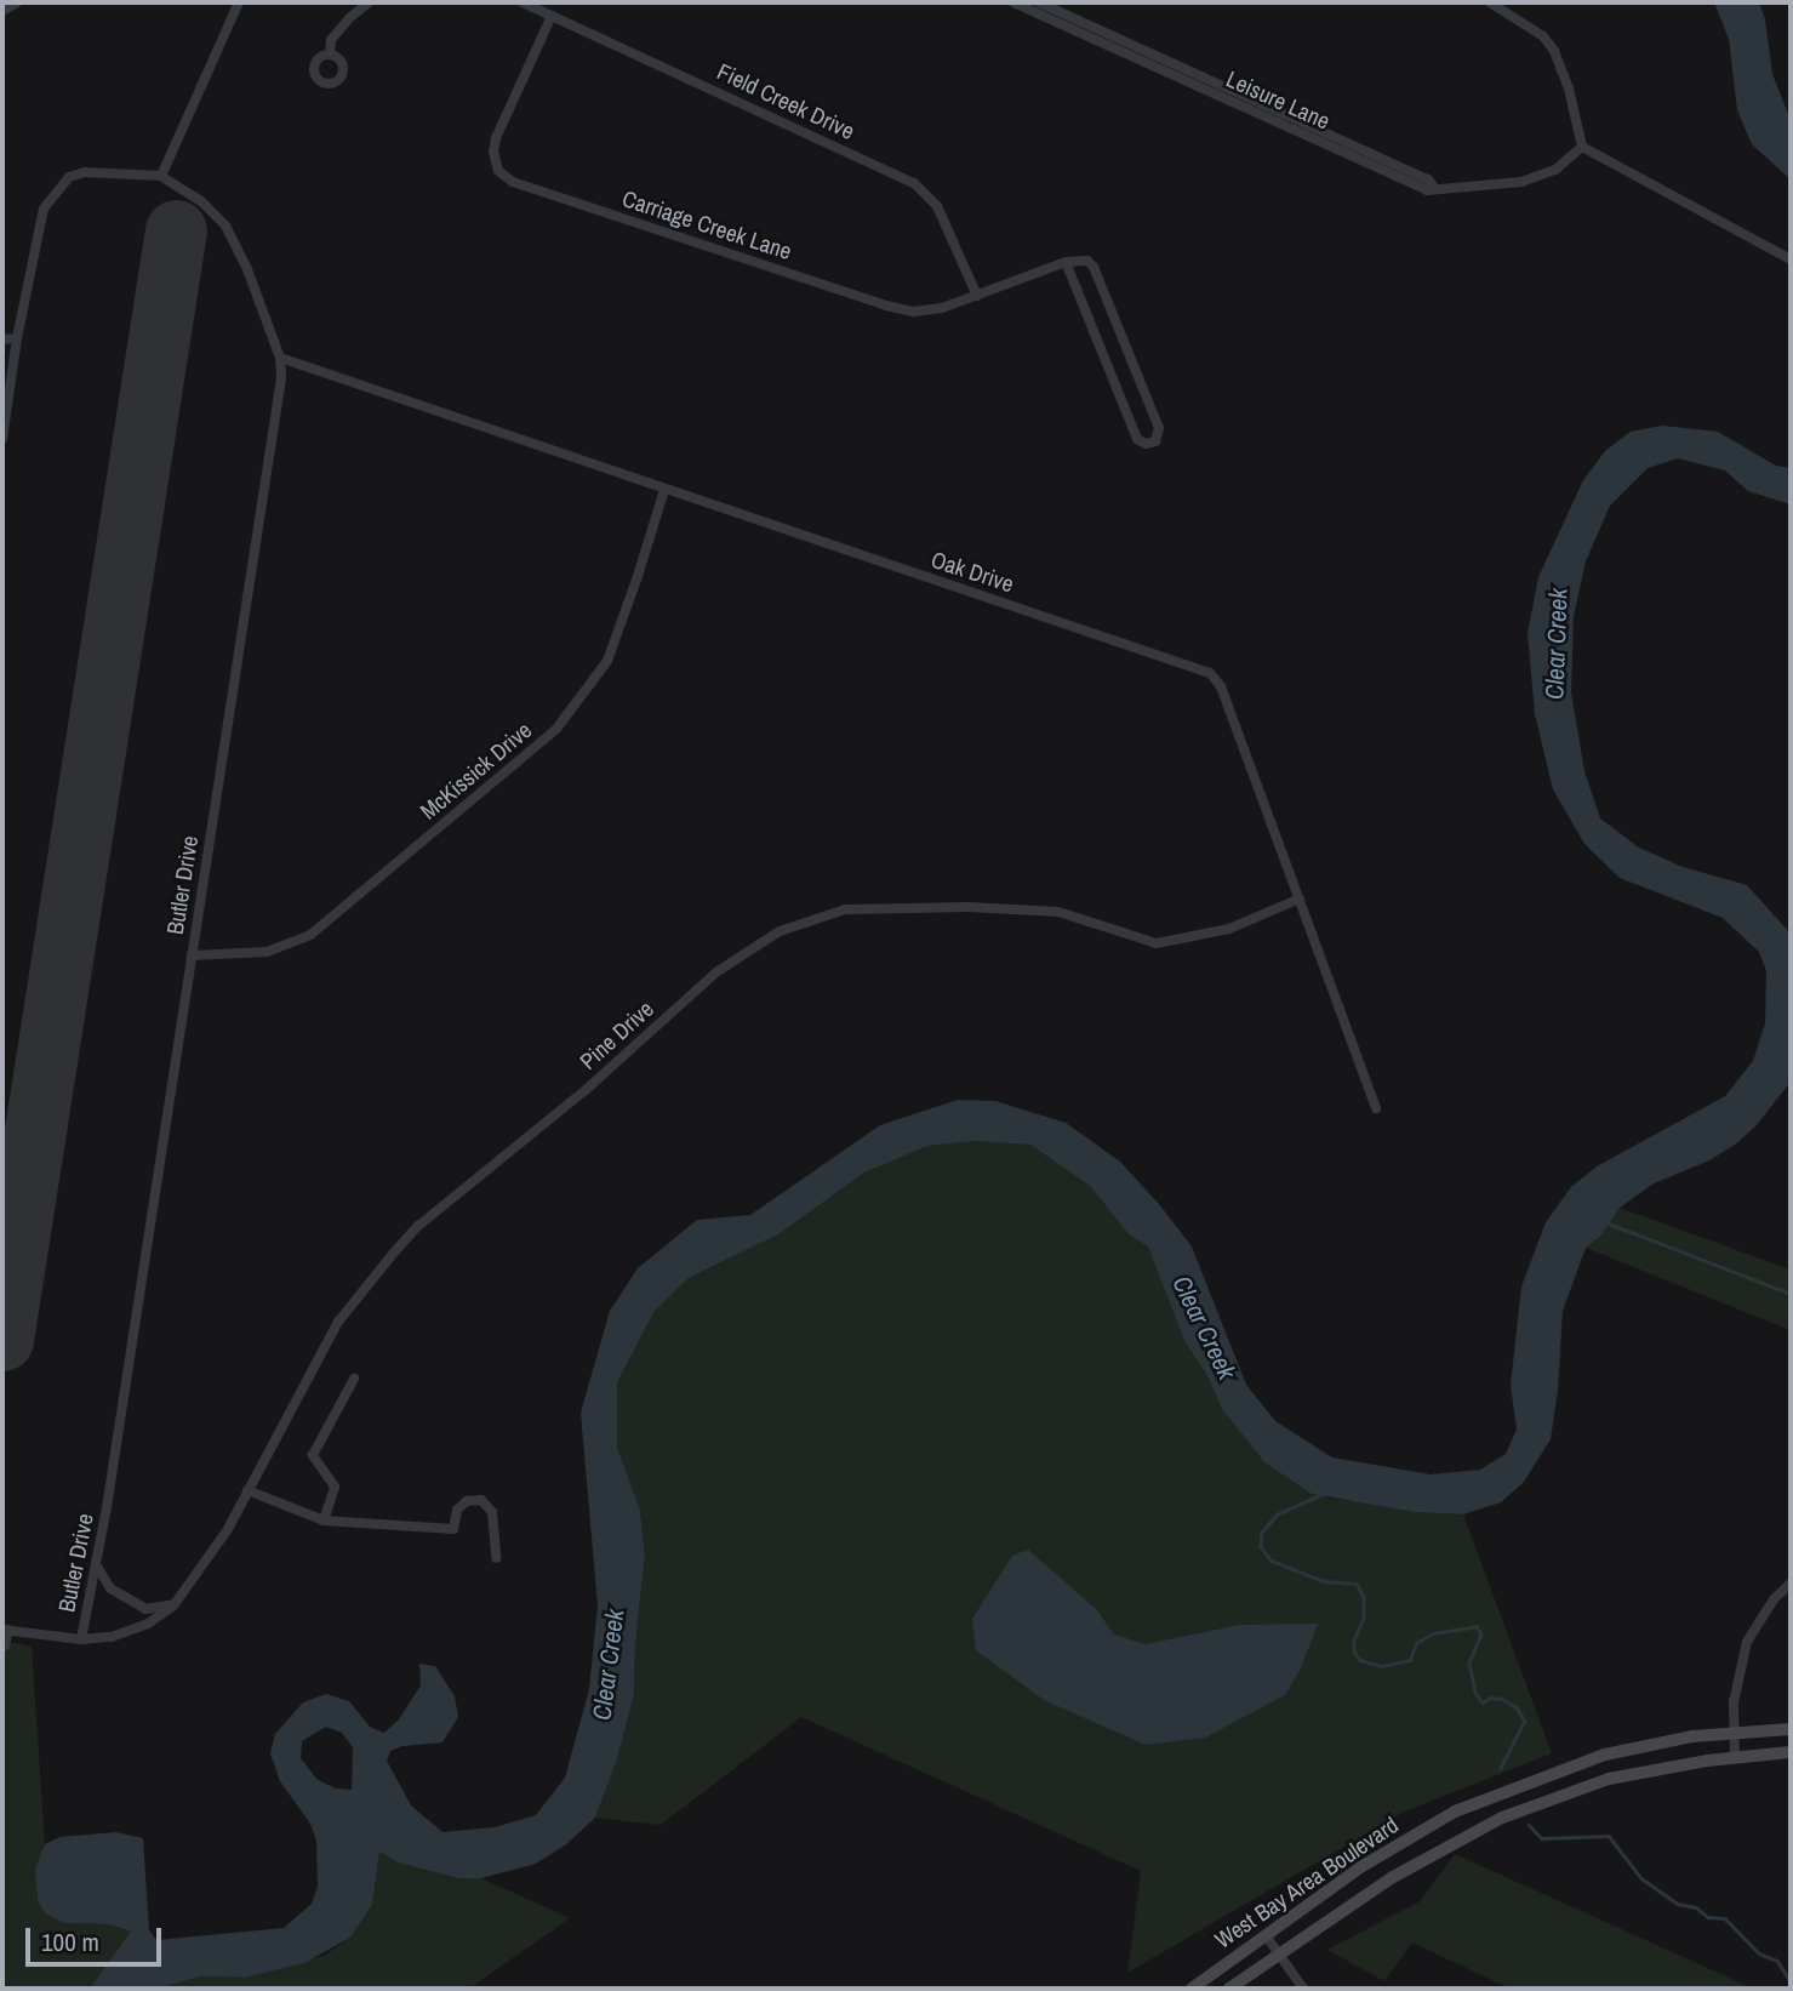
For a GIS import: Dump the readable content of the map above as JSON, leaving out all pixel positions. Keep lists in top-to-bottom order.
{
  "streets": {
    "main road": ["West Bay Area Boulevard"],
    "street": [
      "Leisure Lane",
      "Field Creek Drive",
      "Carriage Creek Lane",
      "Oak Drive",
      "McKissick Drive",
      "Butler Drive",
      "Pine Drive"
    ]
  },
  "crossings": [
    ["Field Creek Drive", "Carriage Creek Lane"],
    ["Oak Drive", "McKissick Drive"],
    ["Oak Drive", "Butler Drive"],
    ["Oak Drive", "Pine Drive"],
    ["McKissick Drive", "Butler Drive"],
    ["Butler Drive", "Pine Drive"]
  ],
  "water": ["Clear Creek"],
  "scale_bar": "100 m"
}
